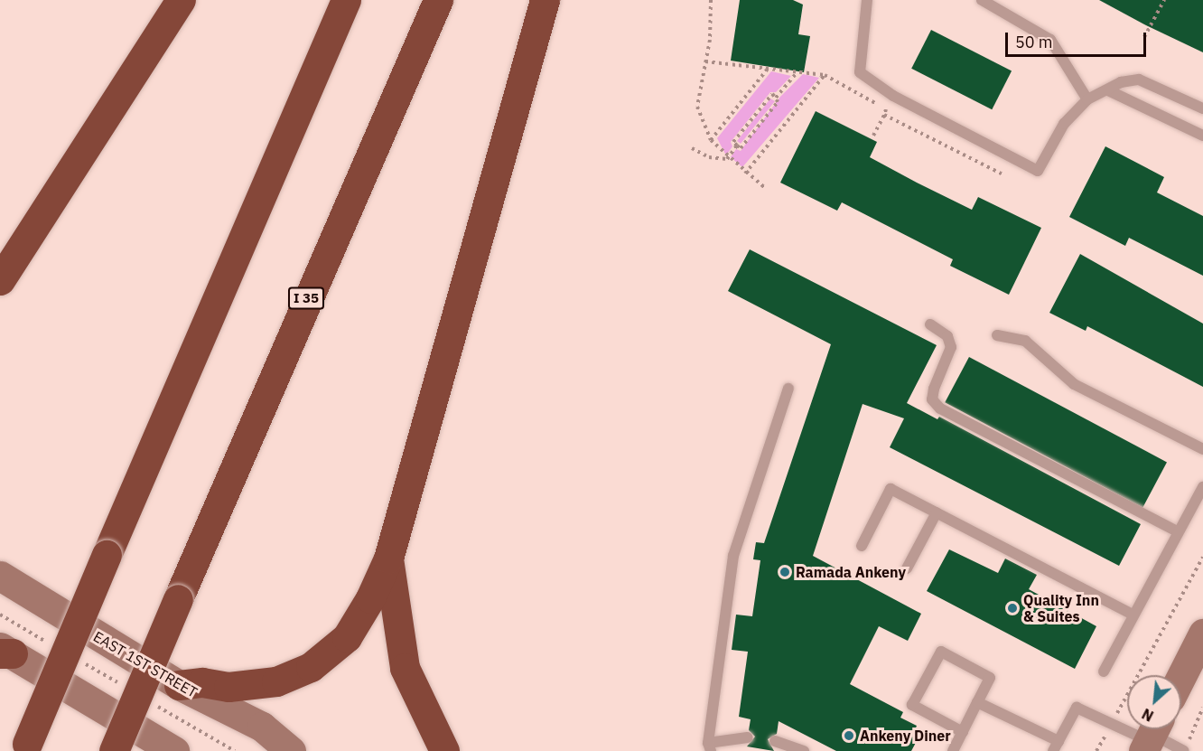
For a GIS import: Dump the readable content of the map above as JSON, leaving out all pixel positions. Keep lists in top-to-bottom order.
{
  "streets": {
    "highway": ["I 35"],
    "main road": ["EAST 1ST STREET"]
  },
  "places": ["Ramada Ankeny", "Quality Inn & Suites", "Ankeny Diner"],
  "scale_bar": "50 m",
  "north": "bottom left"
}
